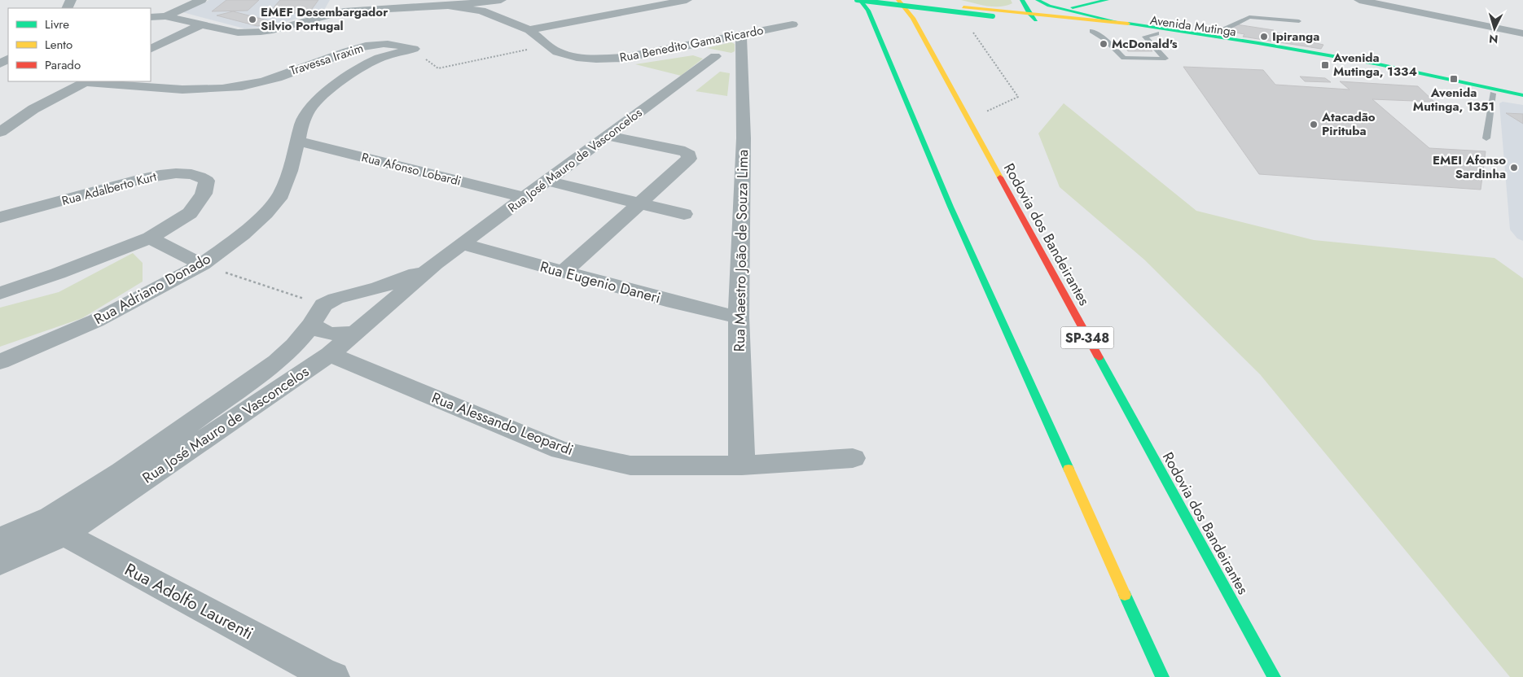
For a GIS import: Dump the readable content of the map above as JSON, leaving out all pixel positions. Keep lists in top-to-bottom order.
{
  "streets": {
    "main road": ["Avenida Mutinga", "Rodovia dos Bandeirantes", "SP-348"],
    "street": [
      "Rua Benedito Gama Ricardo",
      "Travessa Iraxim",
      "Rua José Mauro de Vasconcelos",
      "Rua Afonso Lobardi",
      "Rua Adalberto Kurt",
      "Rua Maestro João de Souza Lima",
      "Rua Eugenio Daneri",
      "Rua Adriano Donado",
      "Rua Alessando Leopardi",
      "Rua Adolfo Laurenti"
    ]
  },
  "crossings": [
    ["Avenida Mutinga", "Rodovia dos Bandeirantes"],
    ["Rua Benedito Gama Ricardo", "Rua Maestro João de Souza Lima"],
    ["Travessa Iraxim", "Rua Afonso Lobardi"],
    ["Travessa Iraxim", "Rua Adriano Donado"],
    ["Rua José Mauro de Vasconcelos", "Rua Afonso Lobardi"],
    ["Rua José Mauro de Vasconcelos", "Rua Eugenio Daneri"],
    ["Rua José Mauro de Vasconcelos", "Rua Alessando Leopardi"],
    ["Rua José Mauro de Vasconcelos", "Rua Adolfo Laurenti"],
    ["Rua Afonso Lobardi", "Rua Adriano Donado"],
    ["Rua Maestro João de Souza Lima", "Rua Eugenio Daneri"],
    ["Rua Maestro João de Souza Lima", "Rua Alessando Leopardi"]
  ],
  "places": {
    "other": [
      "EMEF Desembargador Silvio Portugal",
      "Ipiranga",
      "McDonald's",
      "Atacadão Pirituba",
      "EMEI Afonso Sardinha"
    ],
    "transit": ["Avenida Mutinga, 1334", "Avenida Mutinga, 1351"]
  },
  "legend": ["Livre", "Lento", "Parado"],
  "north": "bottom"
}
